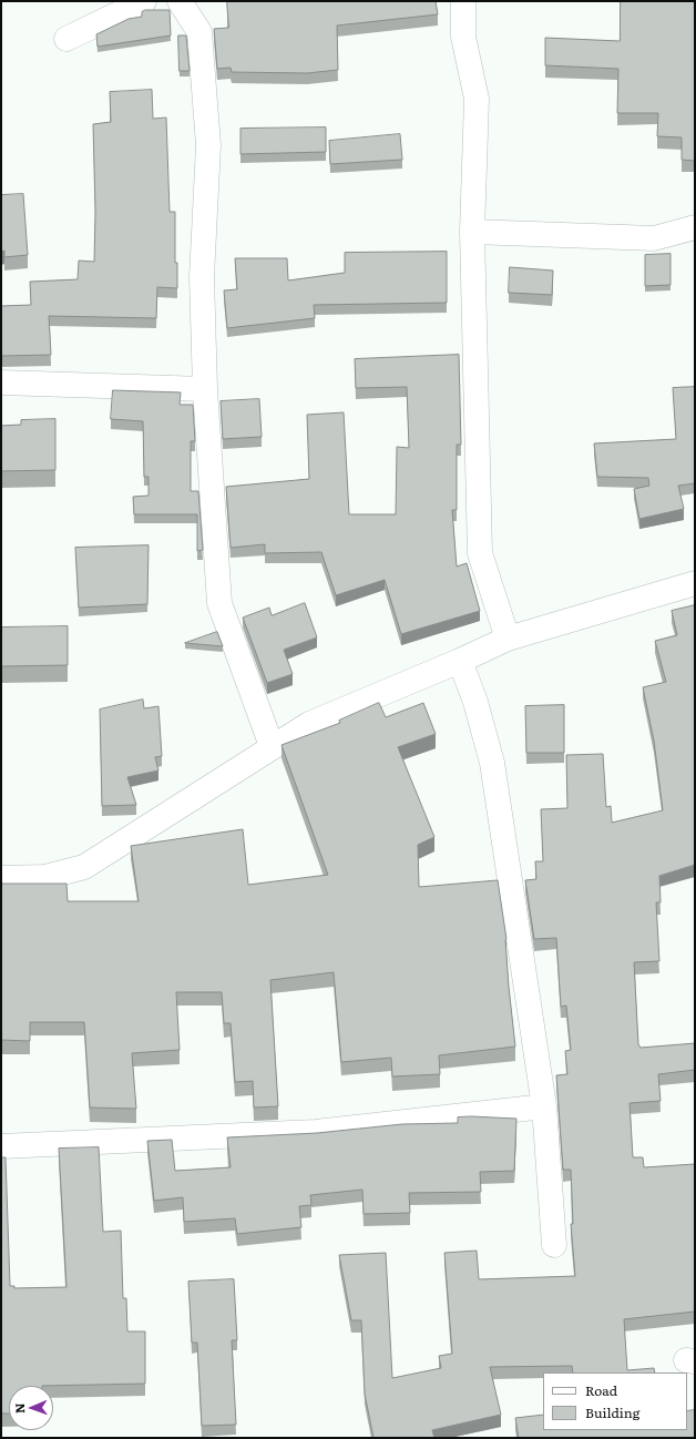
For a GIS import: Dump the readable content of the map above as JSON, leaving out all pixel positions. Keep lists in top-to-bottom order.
{
  "legend": ["Road", "Building"],
  "north": "left"
}
